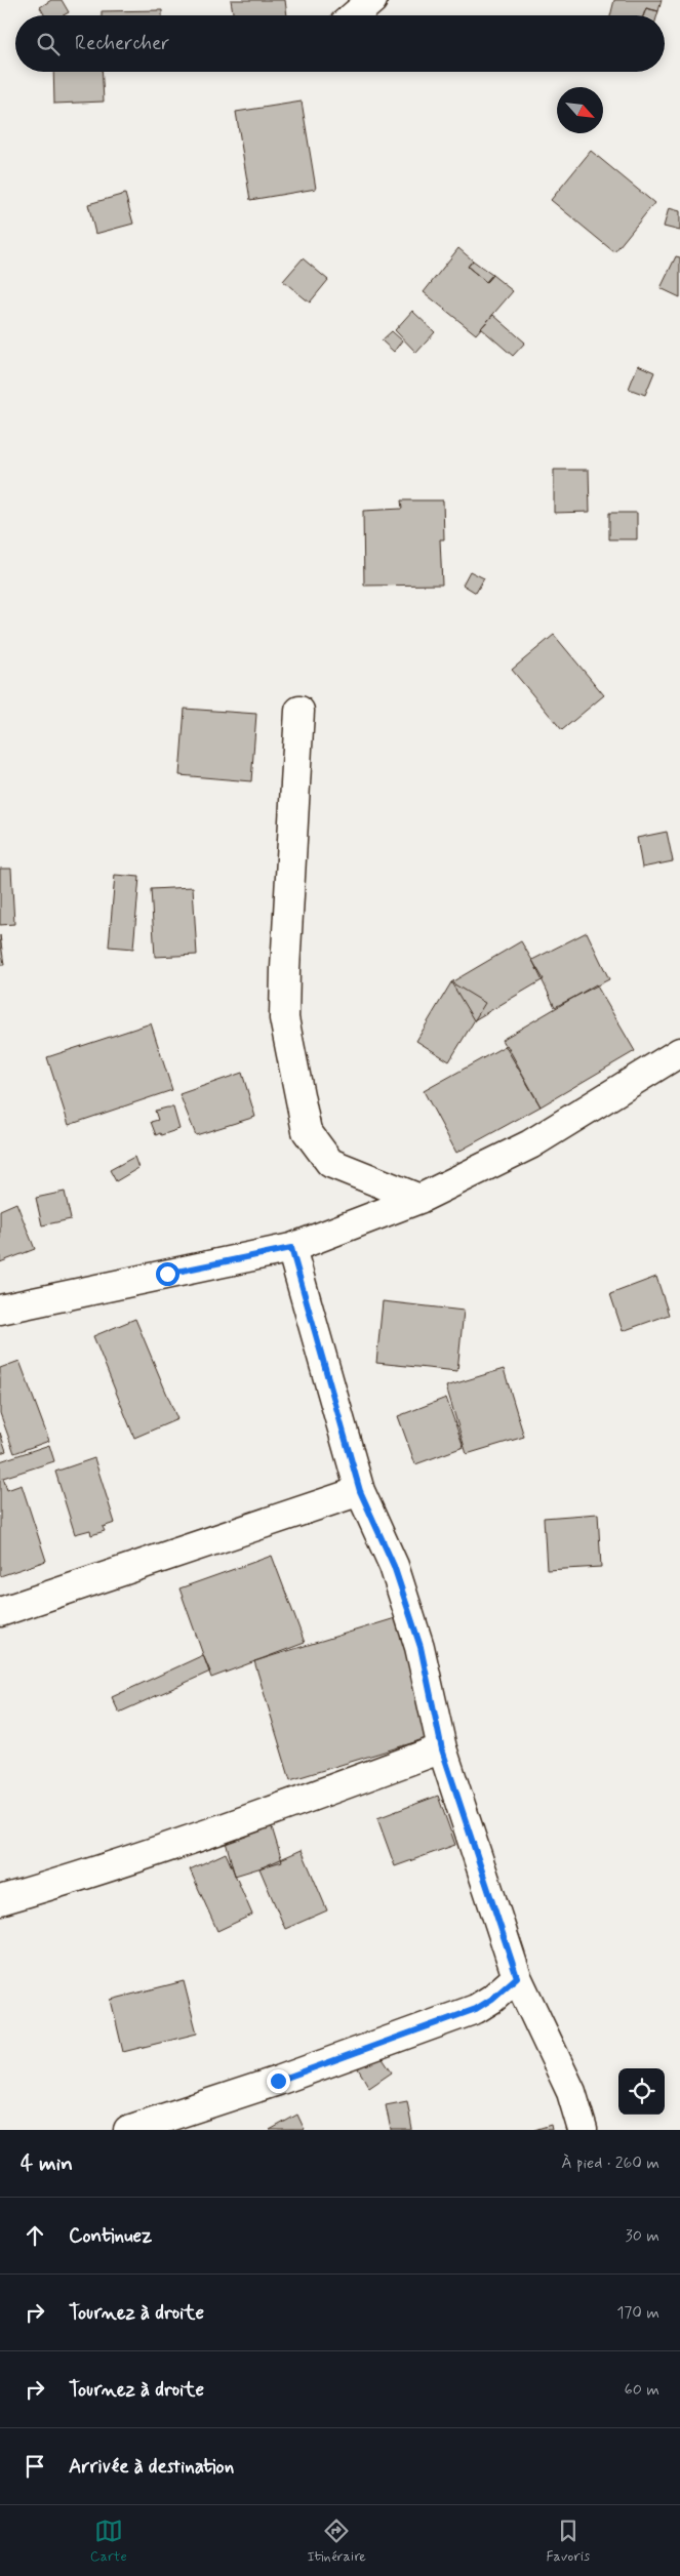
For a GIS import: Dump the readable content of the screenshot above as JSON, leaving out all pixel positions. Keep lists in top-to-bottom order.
{
  "north": "bottom right",
  "page": {
    "search": "Rechercher",
    "heading": ["4 min", "À pied · 260 m"],
    "list": [
      ["Continuez", "30 m"],
      ["Tournez à droite", "170 m"],
      ["Tournez à droite", "60 m"],
      "Arrivée à destination"
    ],
    "nav": ["Carte", "Itinéraire", "Favoris"]
  }
}
